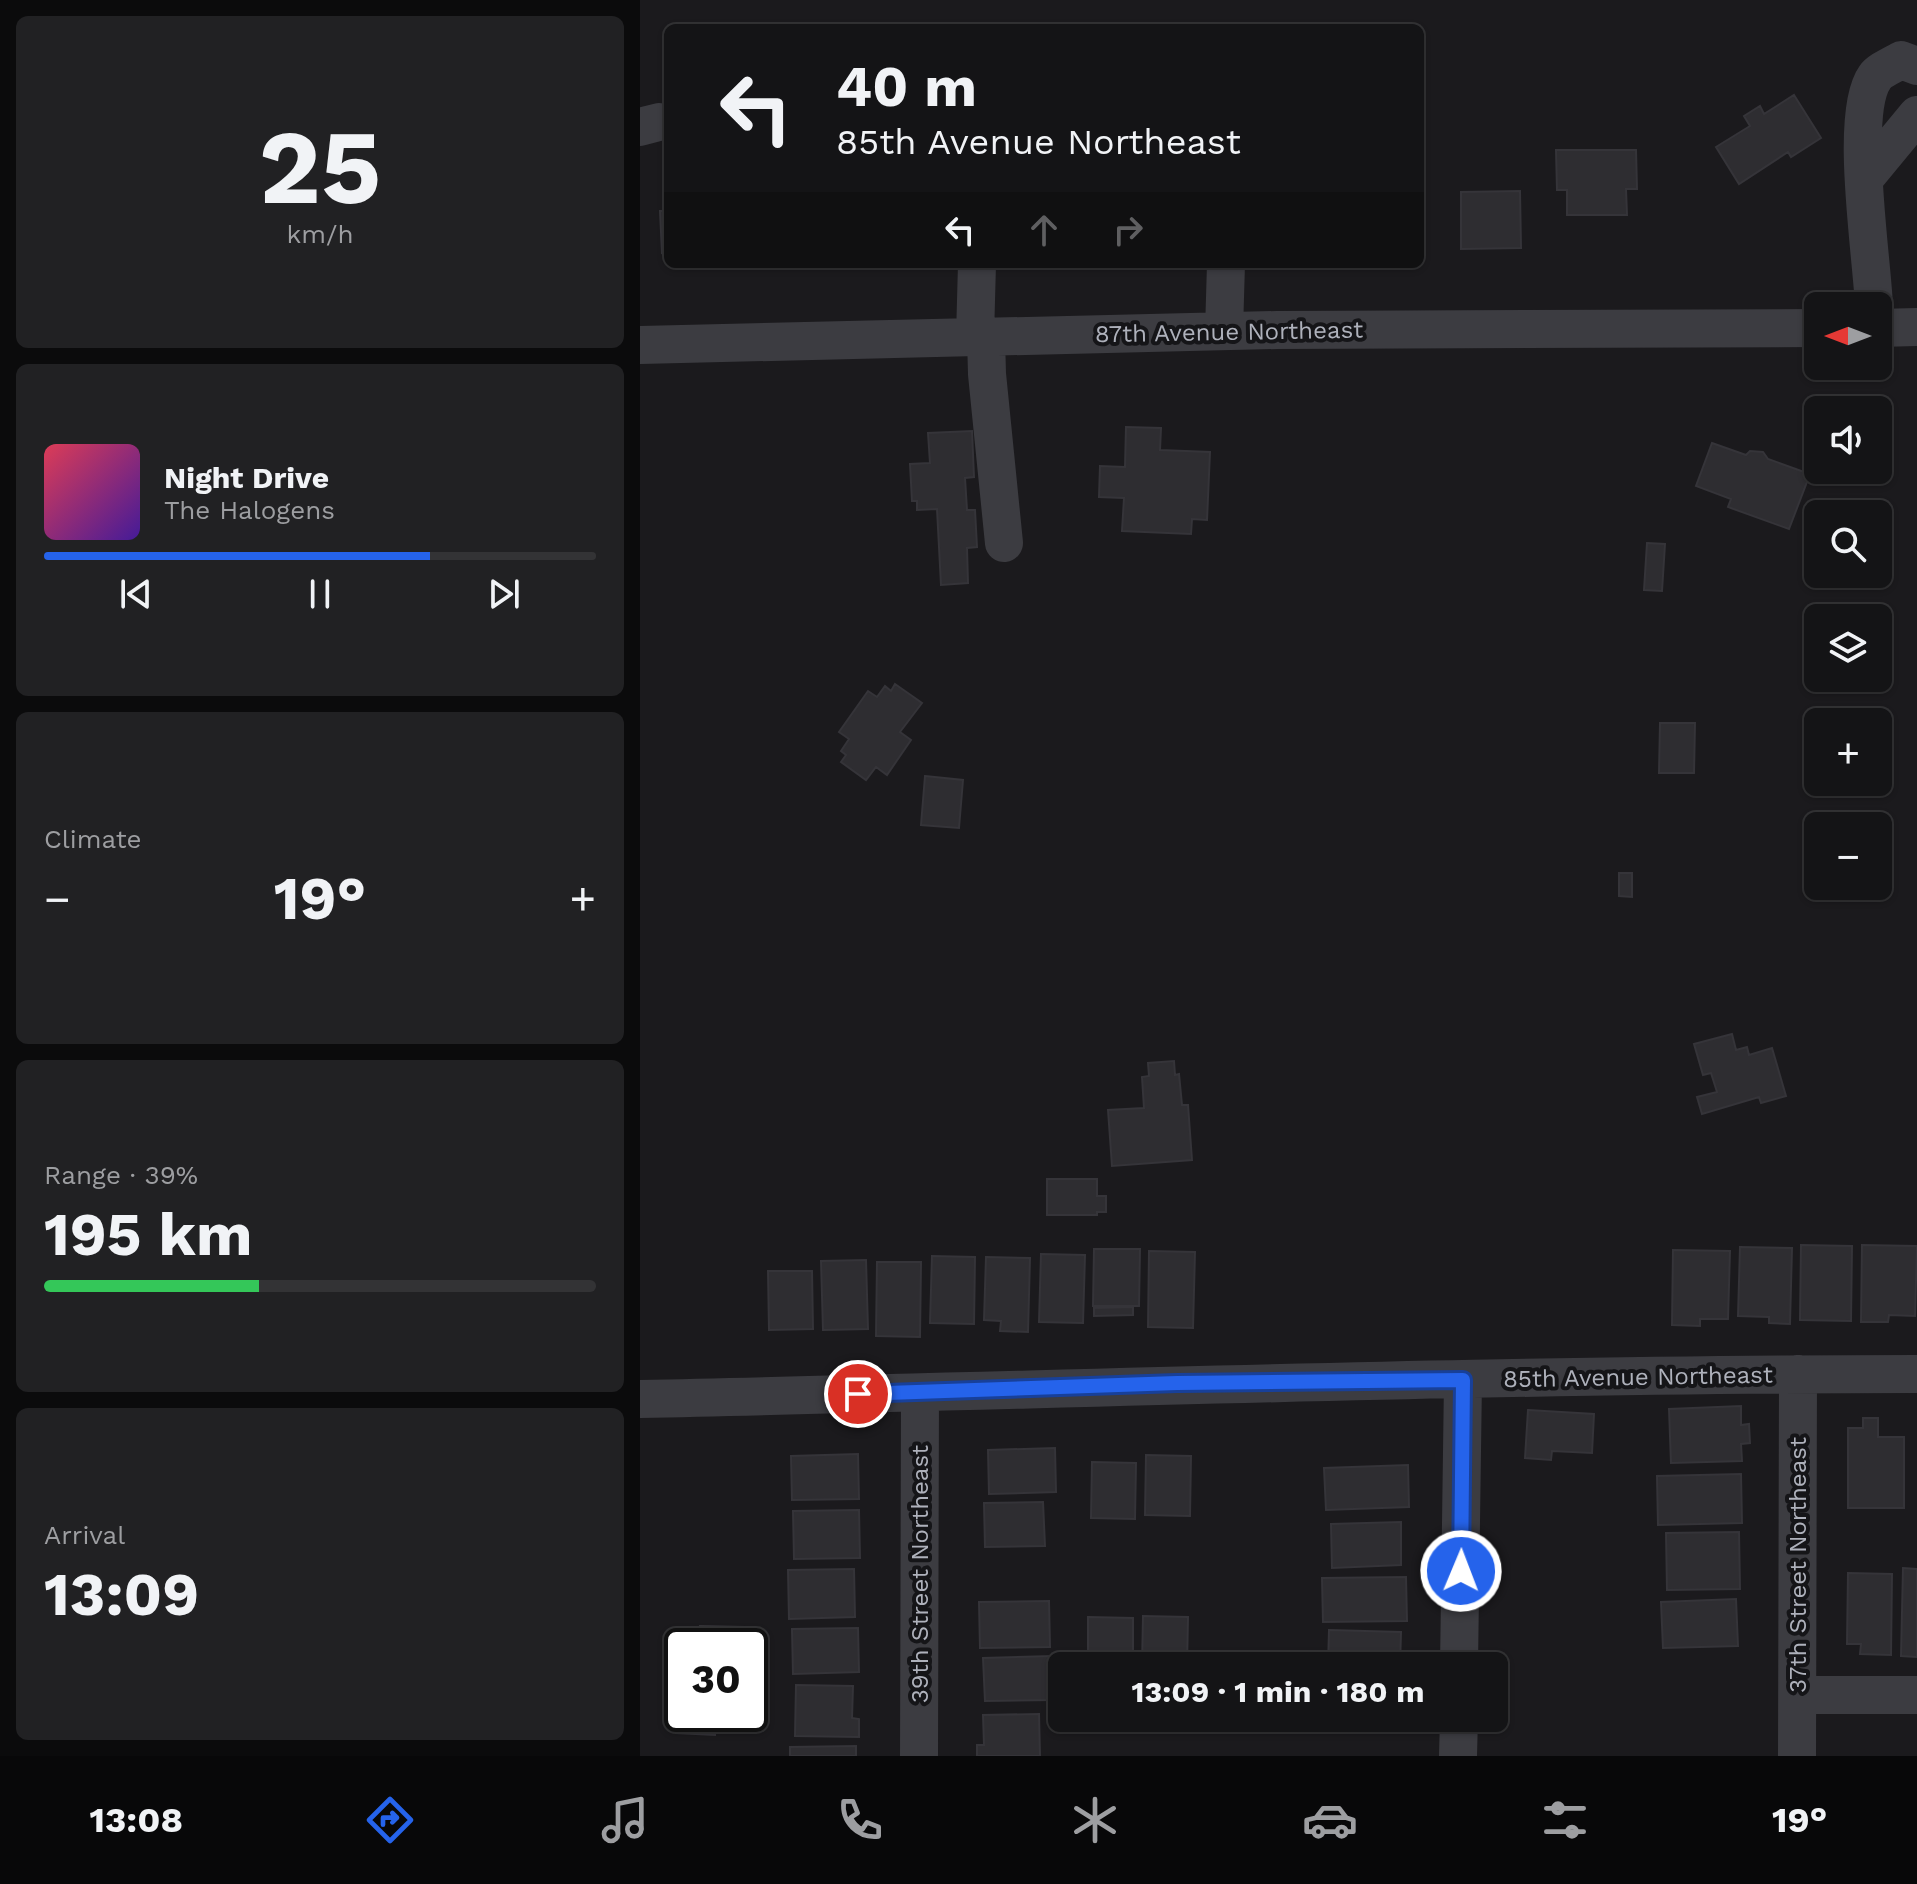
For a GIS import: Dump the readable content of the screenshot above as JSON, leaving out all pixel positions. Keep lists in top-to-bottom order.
{
  "streets": {
    "street": [
      "87th Avenue Northeast",
      "85th Avenue Northeast",
      "37th Street Northeast",
      "39th Street Northeast"
    ]
  },
  "crossings": [
    ["85th Avenue Northeast", "37th Street Northeast"],
    ["85th Avenue Northeast", "39th Street Northeast"]
  ],
  "north": "left",
  "page": {
    "tile": [
      ["25", "km/h"],
      "Climate",
      ["Range · 39%", "195 km"],
      ["Arrival", "13:09"]
    ],
    "turn": ["40 m", "85th Avenue Northeast"],
    "map_buttons": ["+", "−"],
    "song": ["Night Drive", "The Halogens"],
    "heat": ["−", "19°", "+"],
    "limit": "30",
    "trip": "13:09 · 1 min · 180 m",
    "tabs": ["13:08", "19°"]
  }
}
